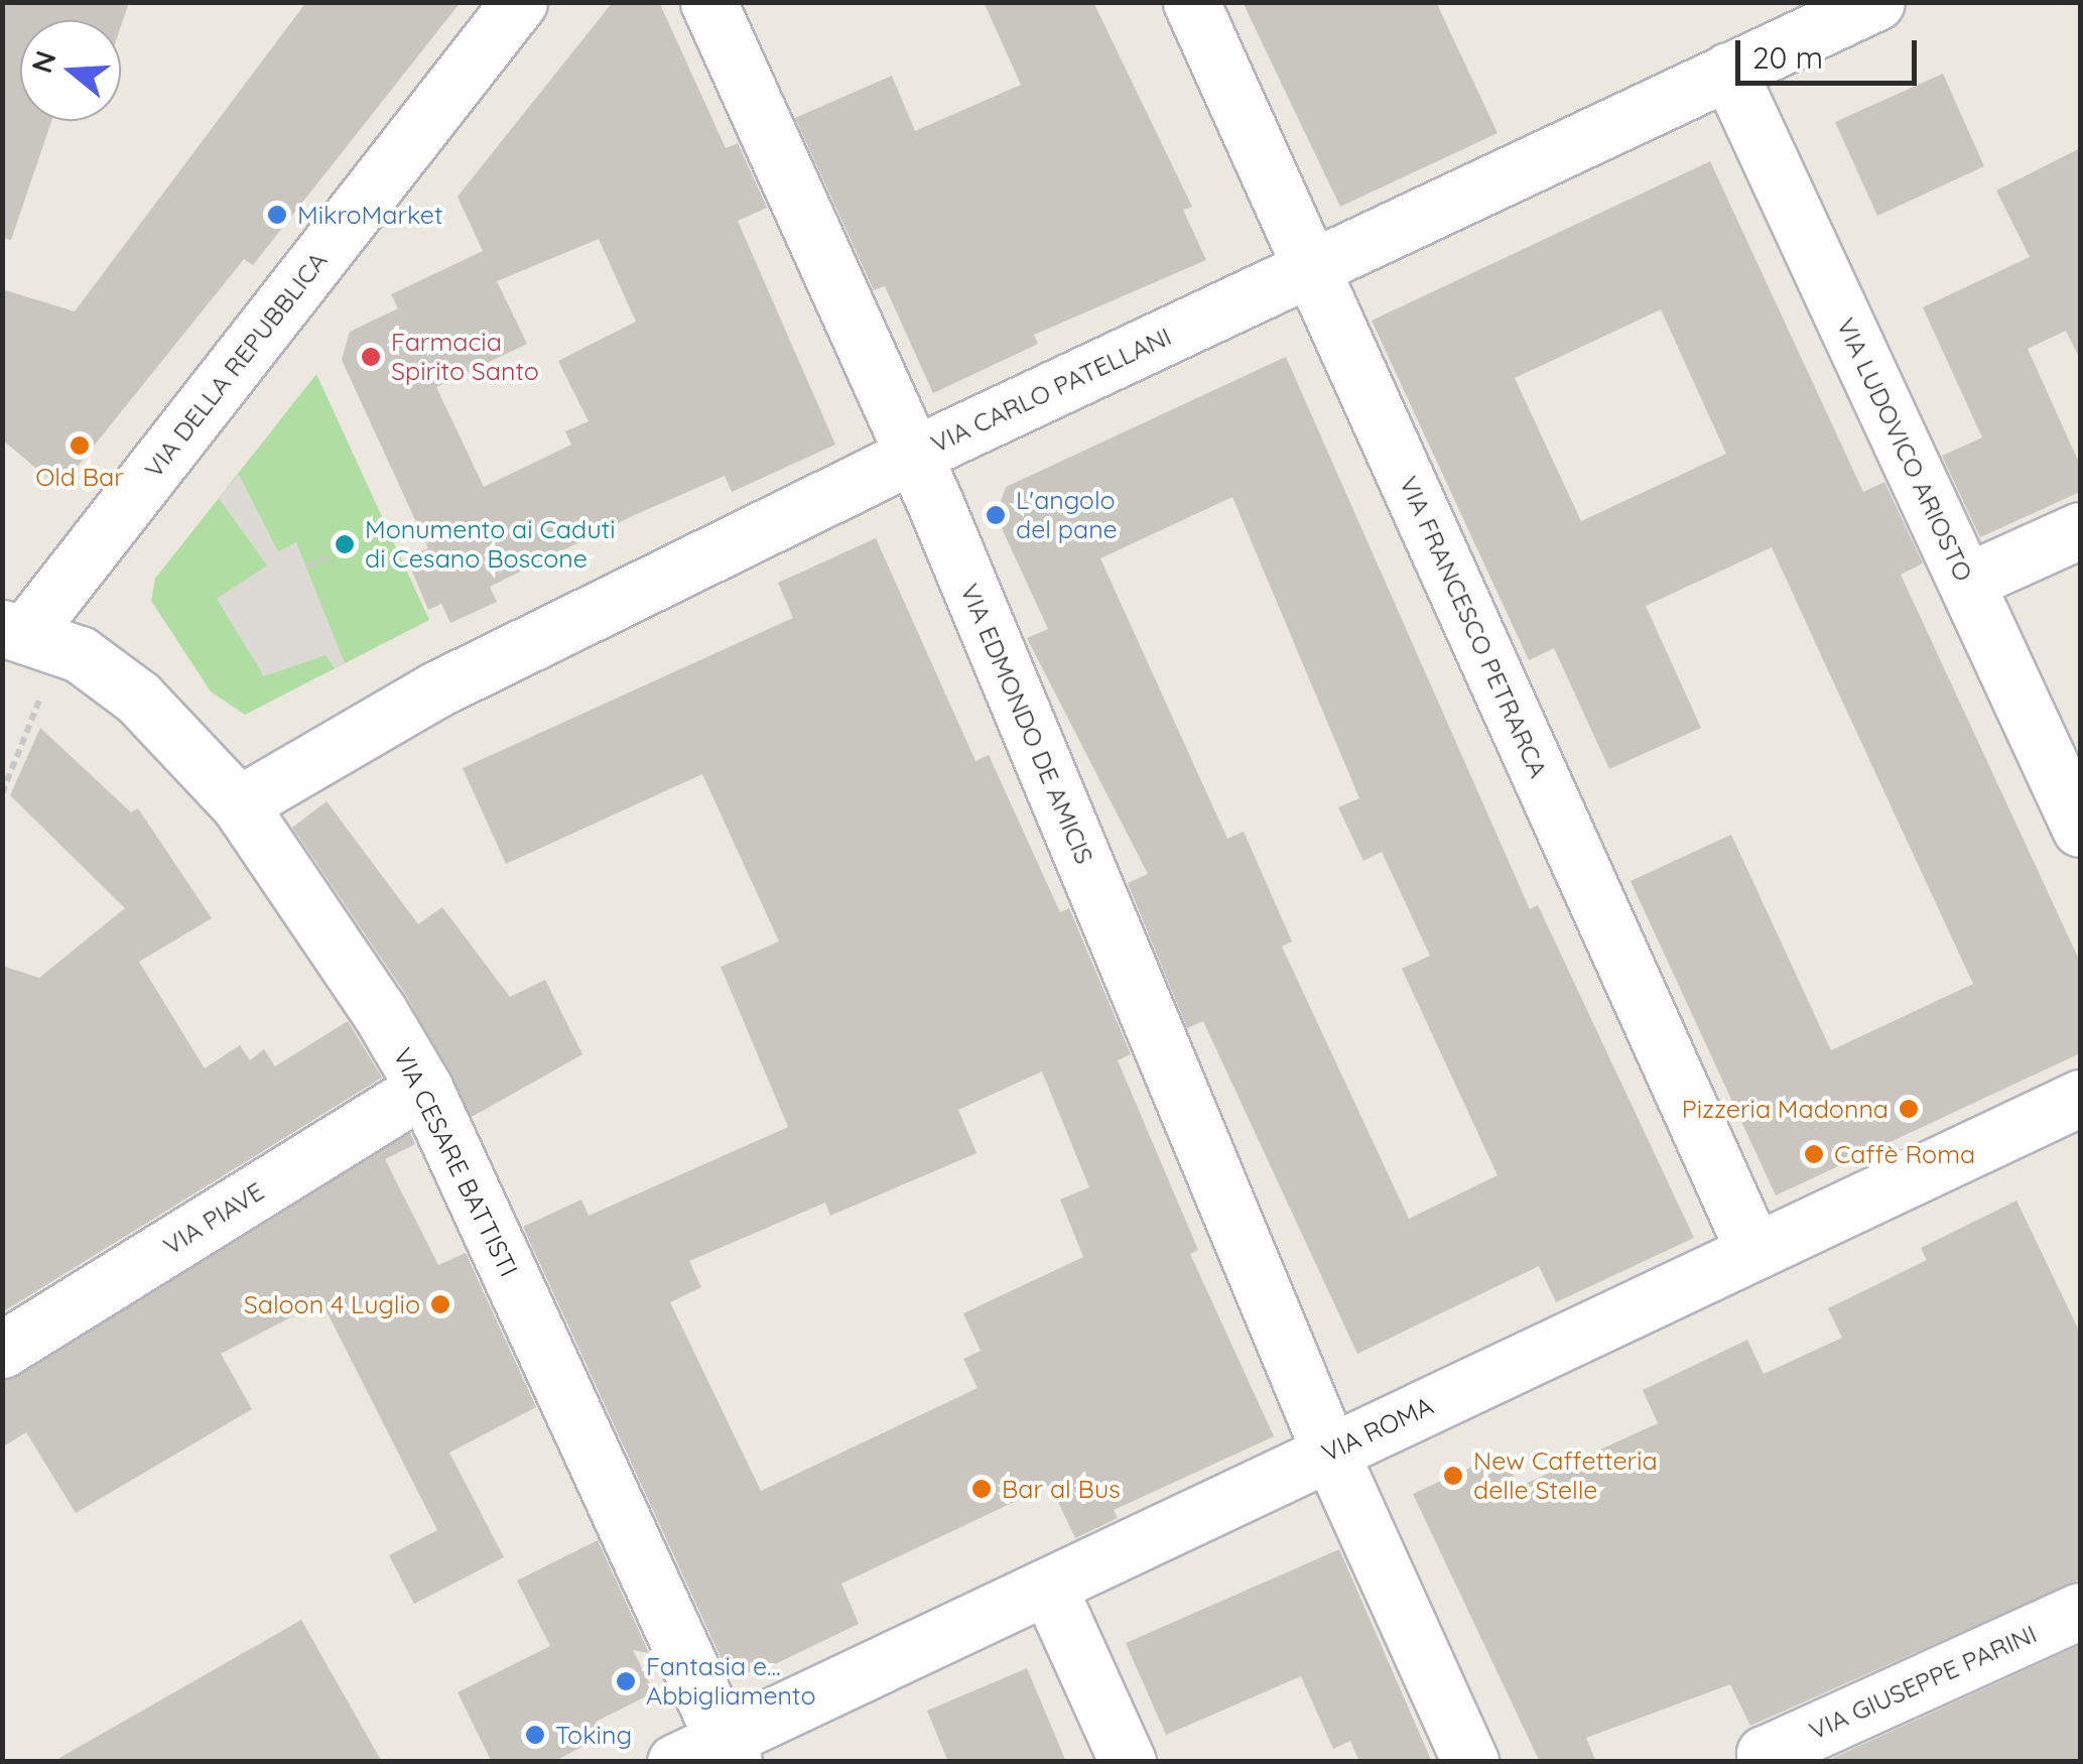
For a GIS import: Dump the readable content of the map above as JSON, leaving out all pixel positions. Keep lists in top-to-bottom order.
{
  "streets": {
    "street": [
      "VIA DELLA REPUBBLICA",
      "VIA CARLO PATELLANI",
      "VIA LUDOVICO ARIOSTO",
      "VIA FRANCESCO PETRARCA",
      "VIA EDMONDO DE AMICIS",
      "VIA CESARE BATTISTI",
      "VIA PIAVE",
      "VIA ROMA",
      "VIA GIUSEPPE PARINI"
    ]
  },
  "crossings": [
    ["VIA DELLA REPUBBLICA", "VIA CESARE BATTISTI"],
    ["VIA CARLO PATELLANI", "VIA LUDOVICO ARIOSTO"],
    ["VIA CARLO PATELLANI", "VIA FRANCESCO PETRARCA"],
    ["VIA CARLO PATELLANI", "VIA EDMONDO DE AMICIS"],
    ["VIA CARLO PATELLANI", "VIA CESARE BATTISTI"],
    ["VIA FRANCESCO PETRARCA", "VIA ROMA"],
    ["VIA EDMONDO DE AMICIS", "VIA ROMA"],
    ["VIA CESARE BATTISTI", "VIA PIAVE"],
    ["VIA CESARE BATTISTI", "VIA ROMA"]
  ],
  "places": [
    "MikroMarket",
    "Farmacia Spirito Santo",
    "Old Bar",
    "L'angolo del pane",
    "Monumento ai Caduti di Cesano Boscone",
    "Pizzeria Madonna",
    "Caffè Roma",
    "Saloon 4 Luglio",
    "New Caffetteria delle Stelle",
    "Bar al Bus",
    "Fantasia e... Abbigliamento",
    "Toking"
  ],
  "scale_bar": "20 m",
  "north": "left"
}
